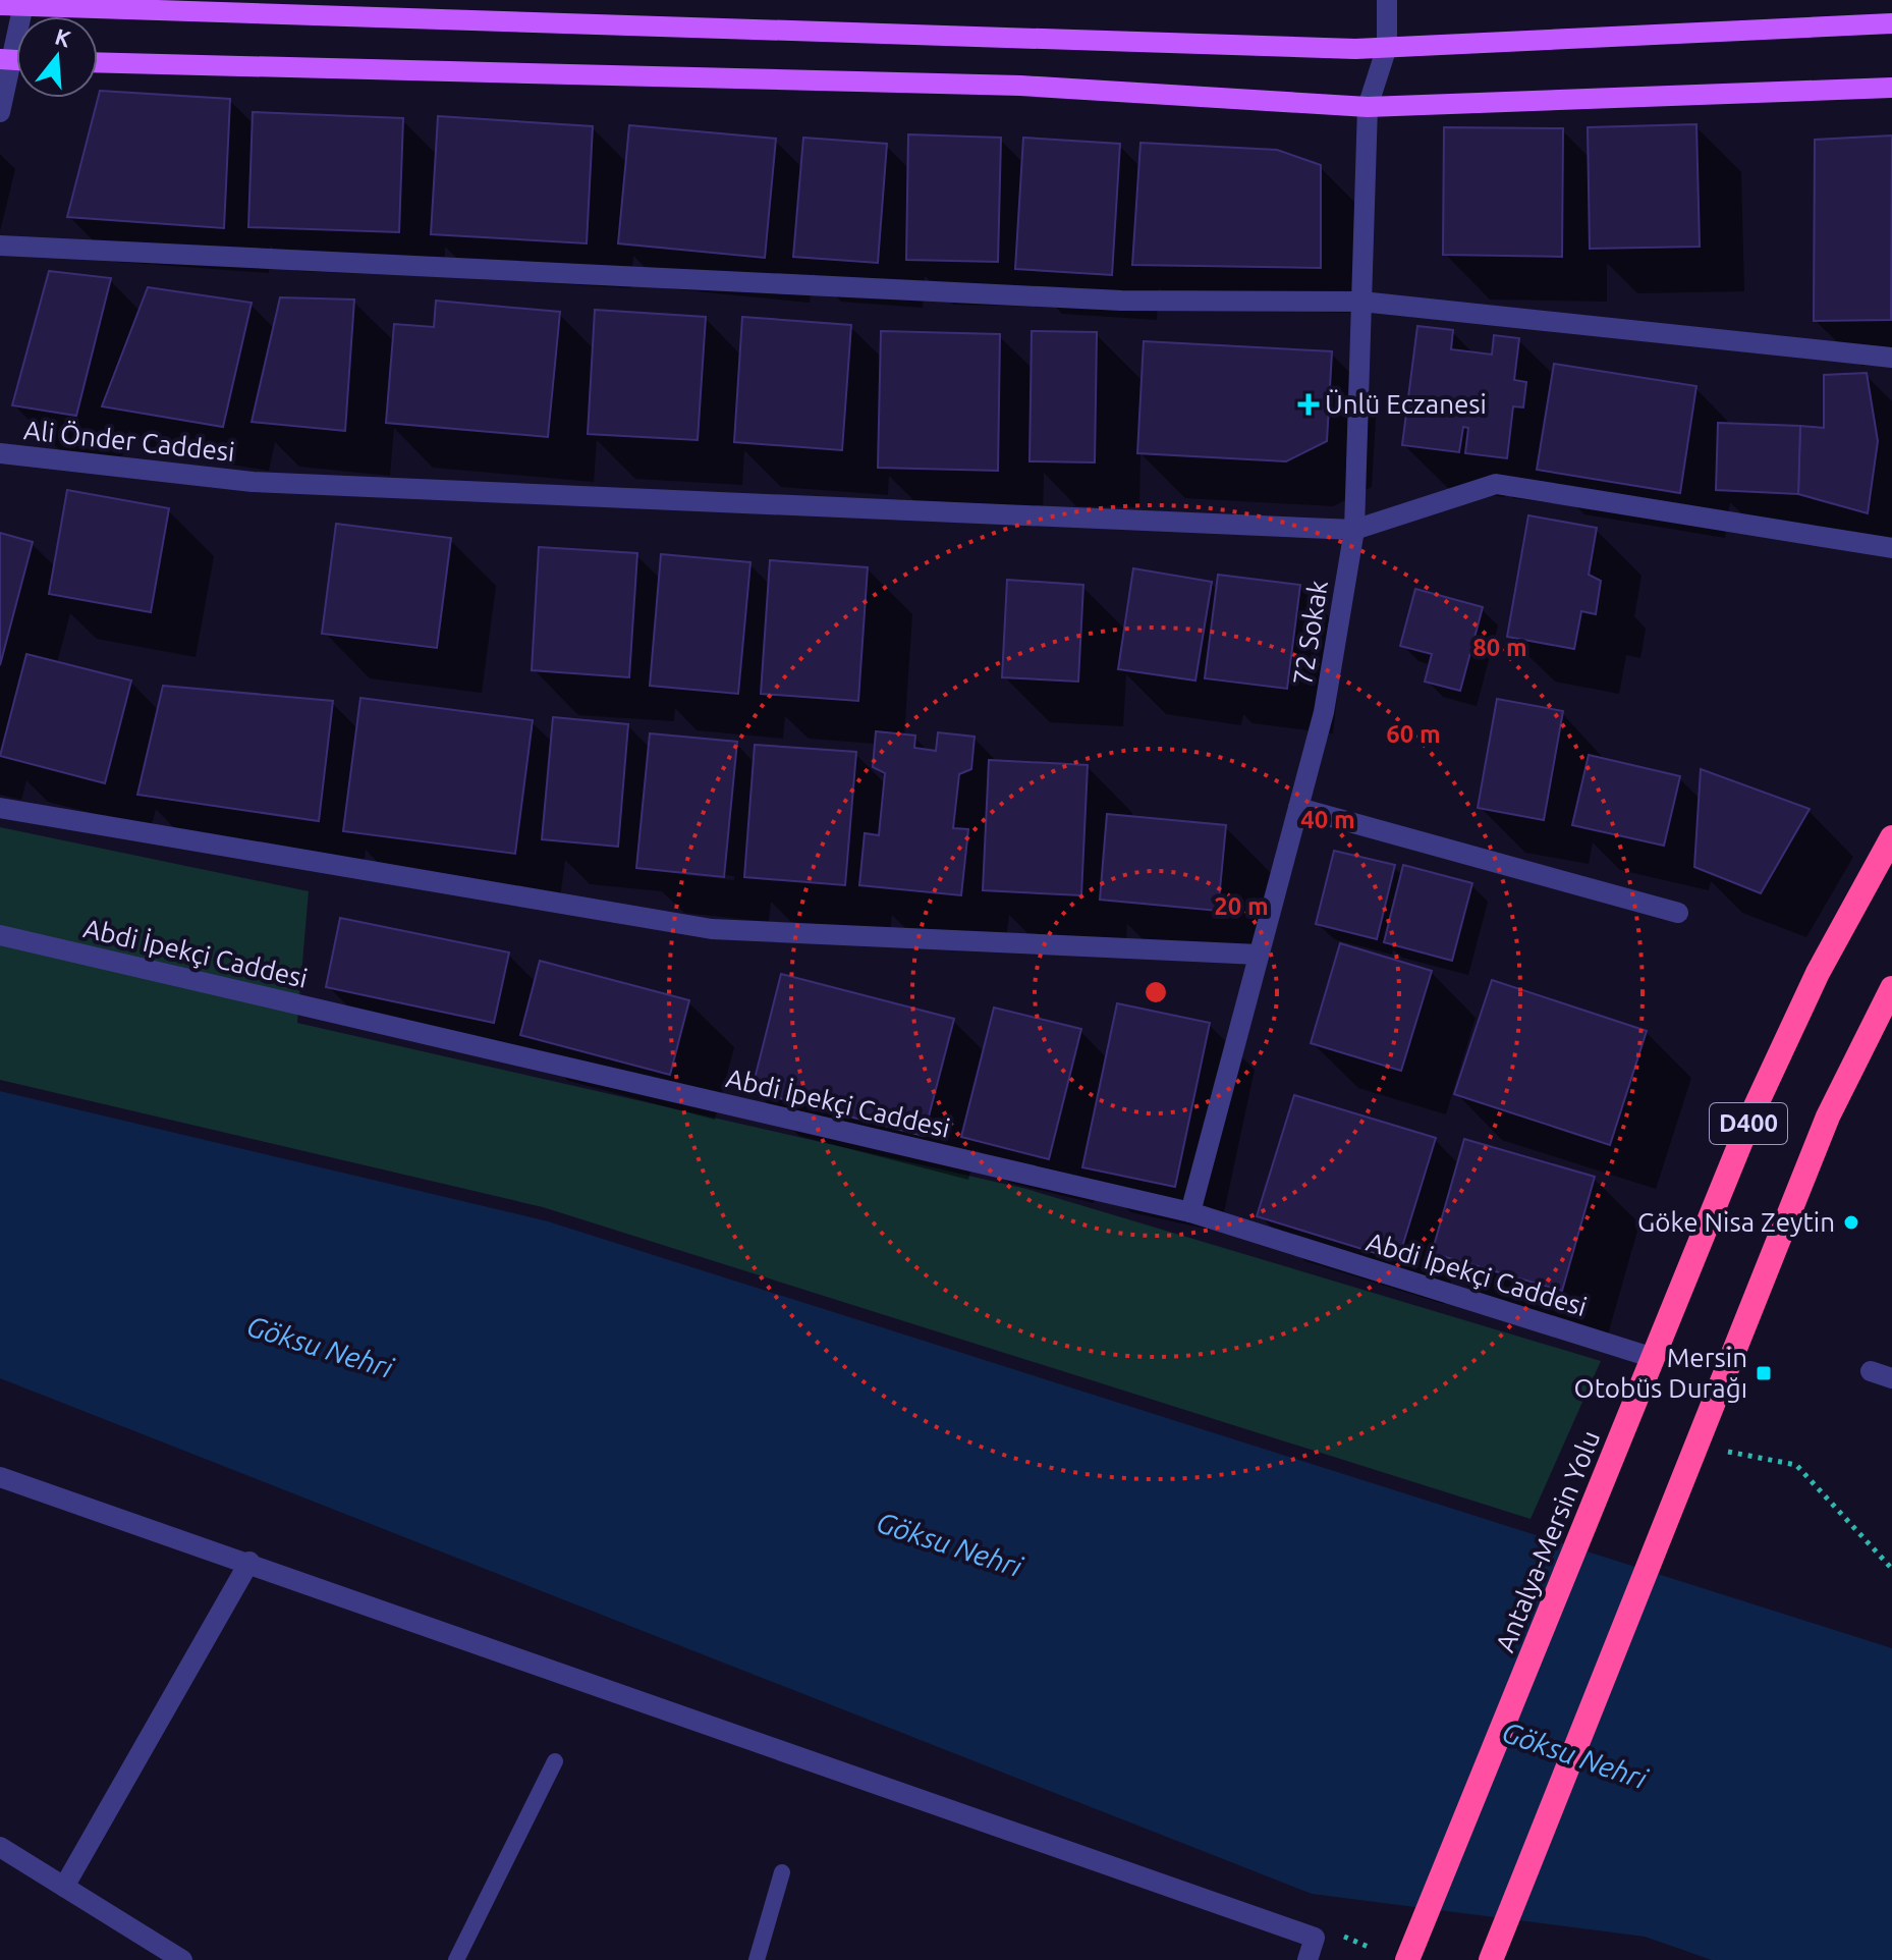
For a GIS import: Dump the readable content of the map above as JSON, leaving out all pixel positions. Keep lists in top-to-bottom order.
{
  "streets": {
    "highway": ["D400", "Antalya-Mersin Yolu"],
    "street": ["Ali Önder Caddesi", "72 Sokak", "Abdi İpekçi Caddesi"]
  },
  "crossings": [
    ["Ali Önder Caddesi", "72 Sokak"],
    ["72 Sokak", "Abdi İpekçi Caddesi"],
    ["Abdi İpekçi Caddesi", "Antalya-Mersin Yolu"]
  ],
  "water": ["Göksu Nehri"],
  "places": {
    "health": ["Ünlü Eczanesi"],
    "other": ["Göke Nisa Zeytin"],
    "transit": ["Mersin Otobüs Durağı"]
  },
  "north": "top",
  "rings": [
    "80 m",
    "60 m",
    "40 m",
    "20 m"
  ]
}
